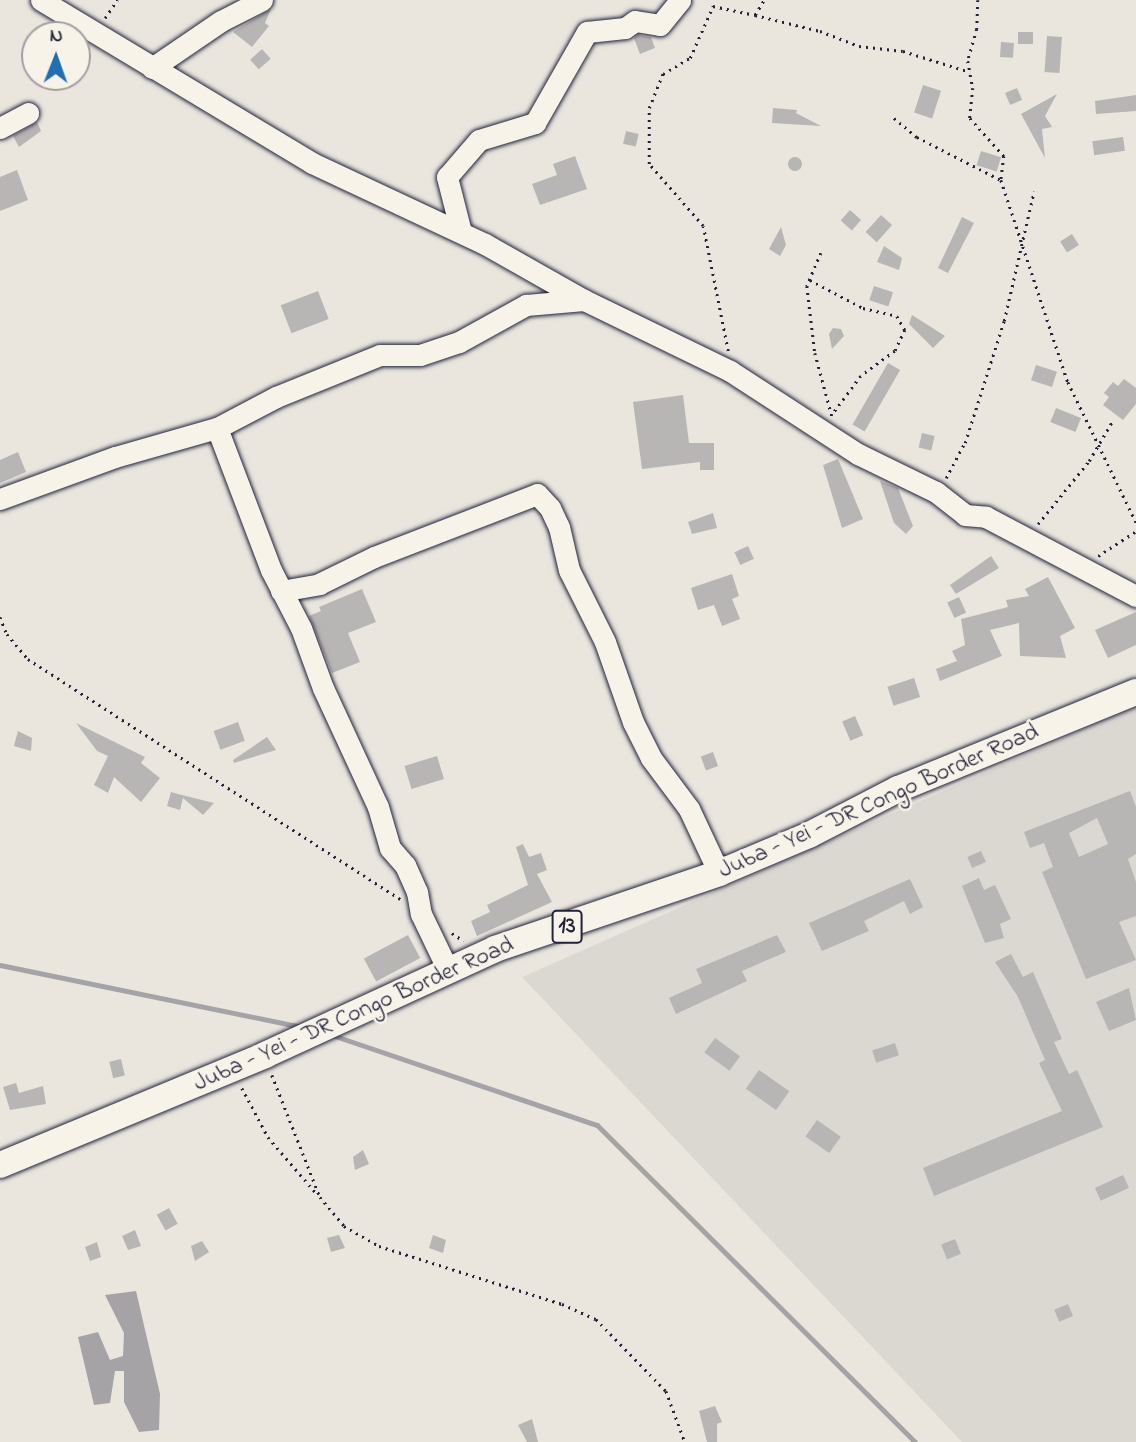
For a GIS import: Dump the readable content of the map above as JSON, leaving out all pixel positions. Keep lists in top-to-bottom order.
{
  "streets": {
    "main road": ["Juba - Yei - DR Congo Border Road", "13"]
  },
  "north": "top"
}
